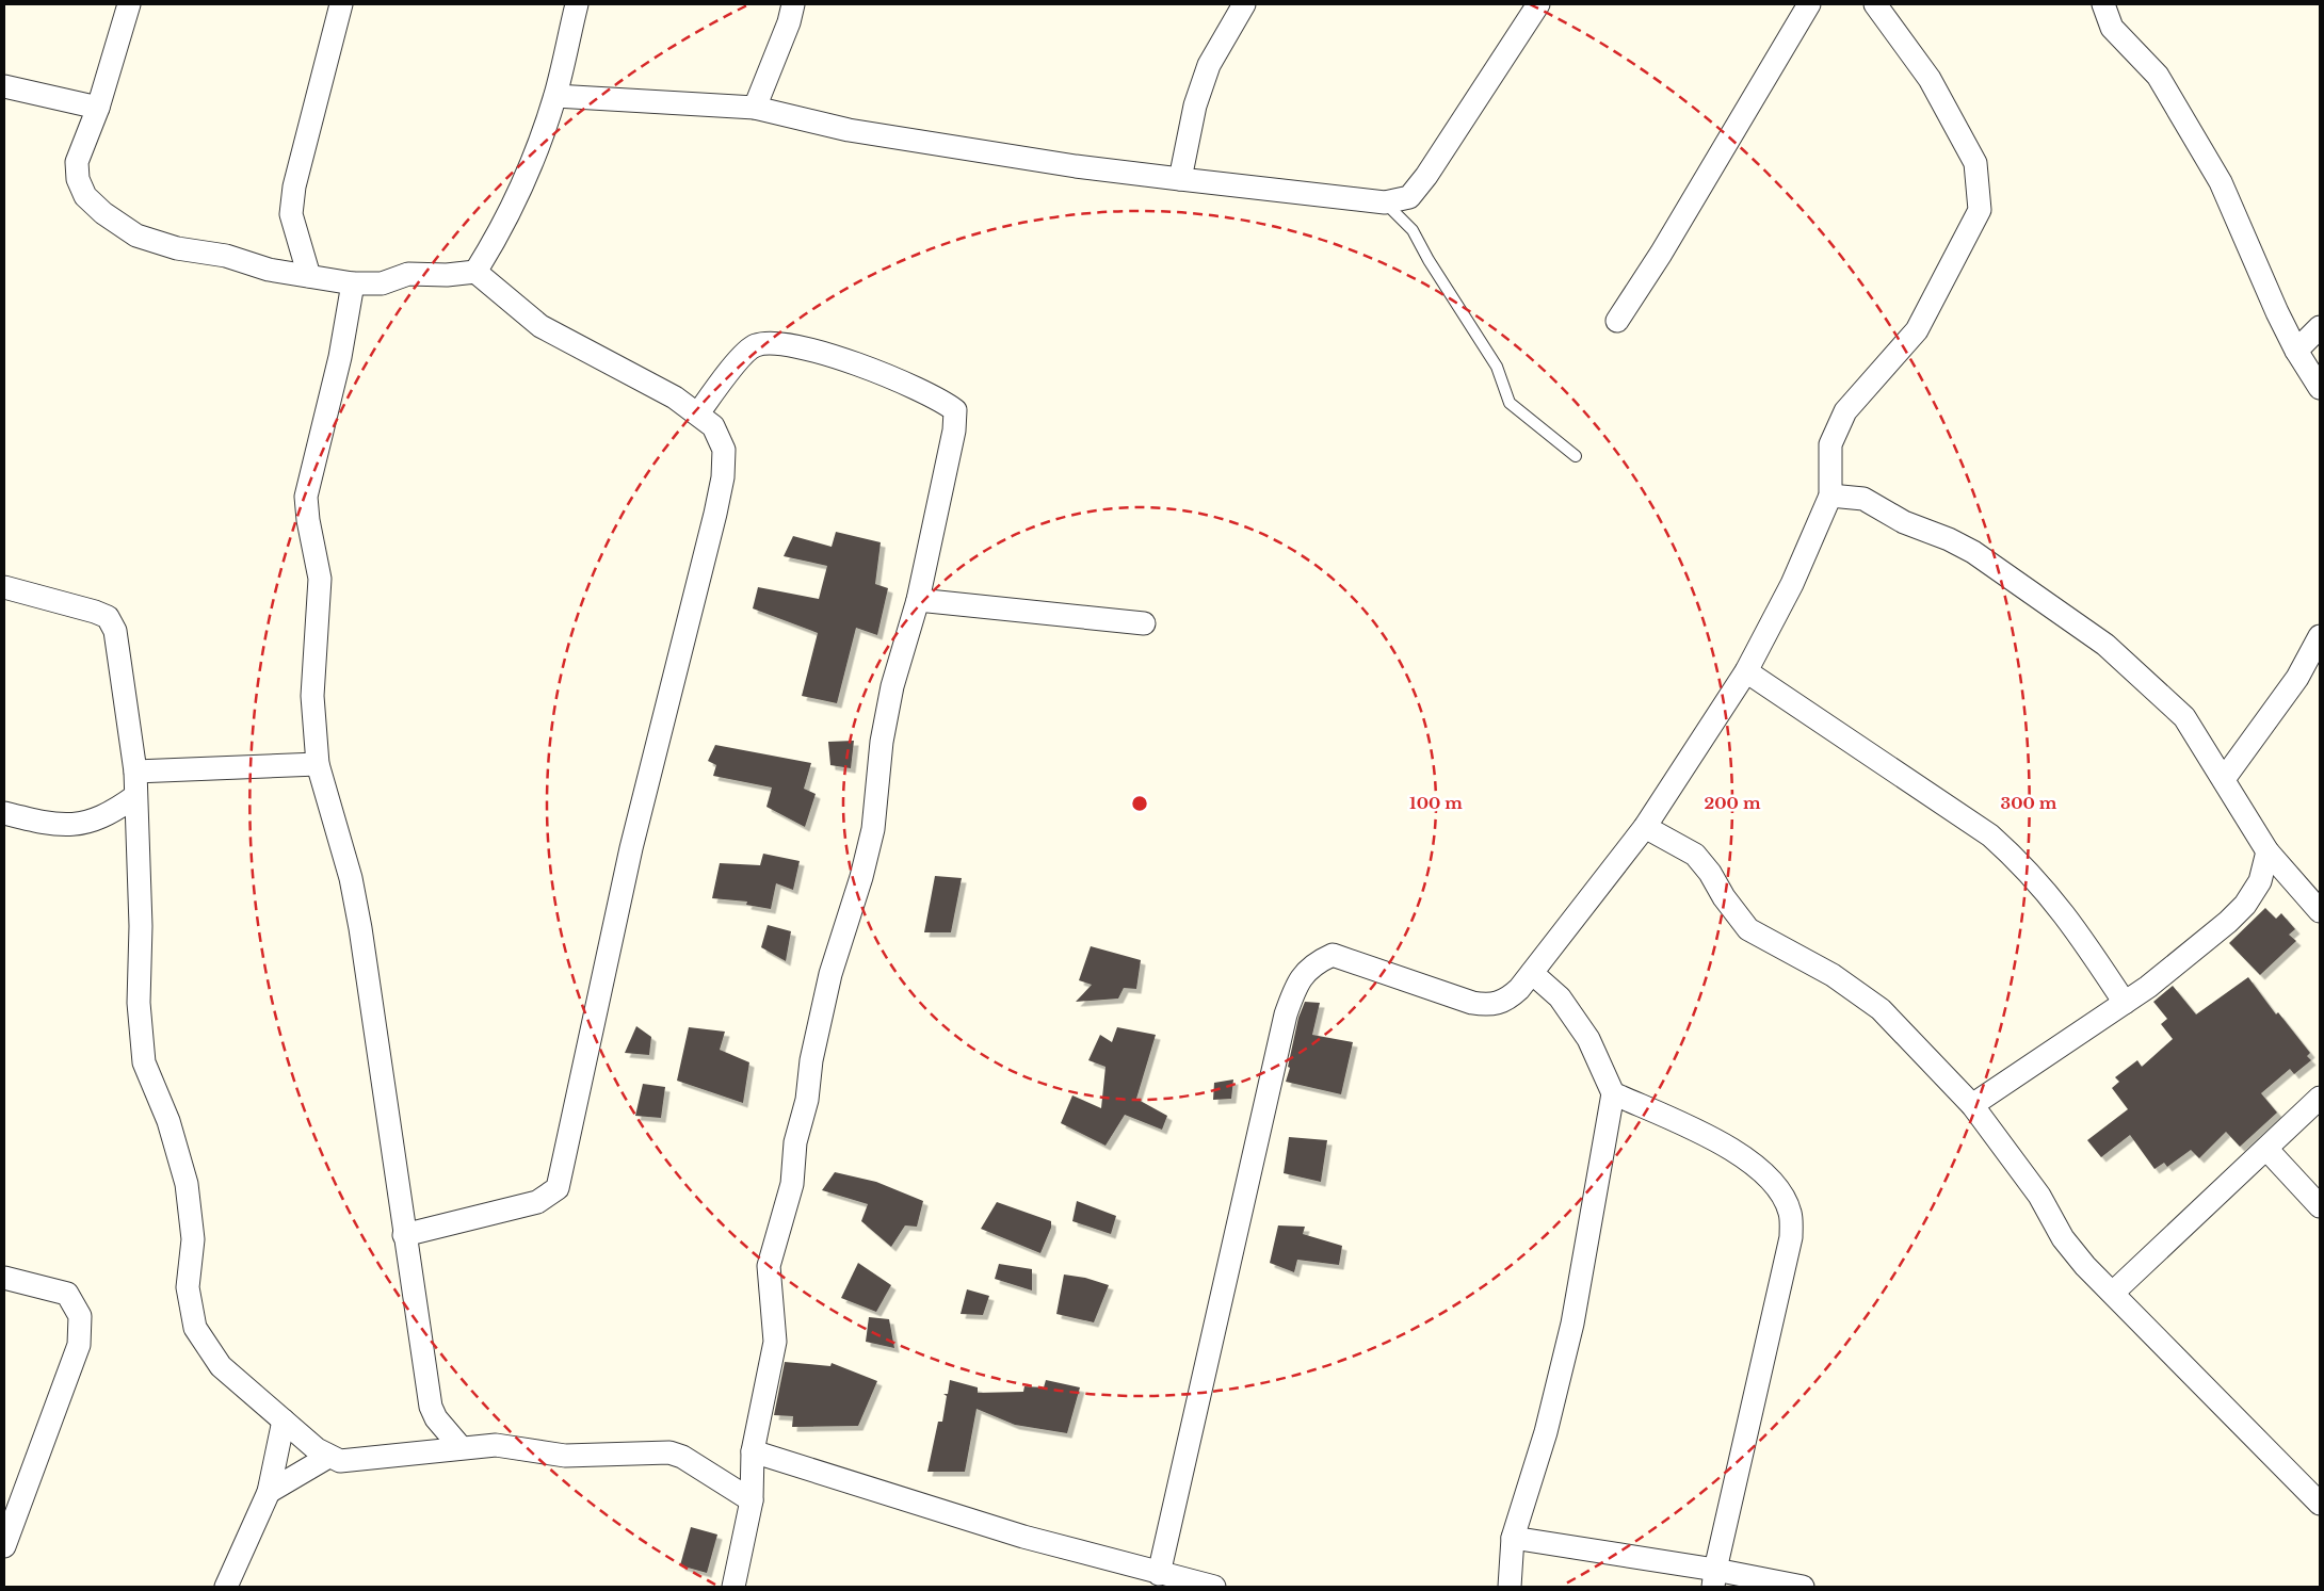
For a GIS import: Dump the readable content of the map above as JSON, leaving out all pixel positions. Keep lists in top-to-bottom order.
{
  "rings": ["100 m", "200 m", "300 m"]
}
